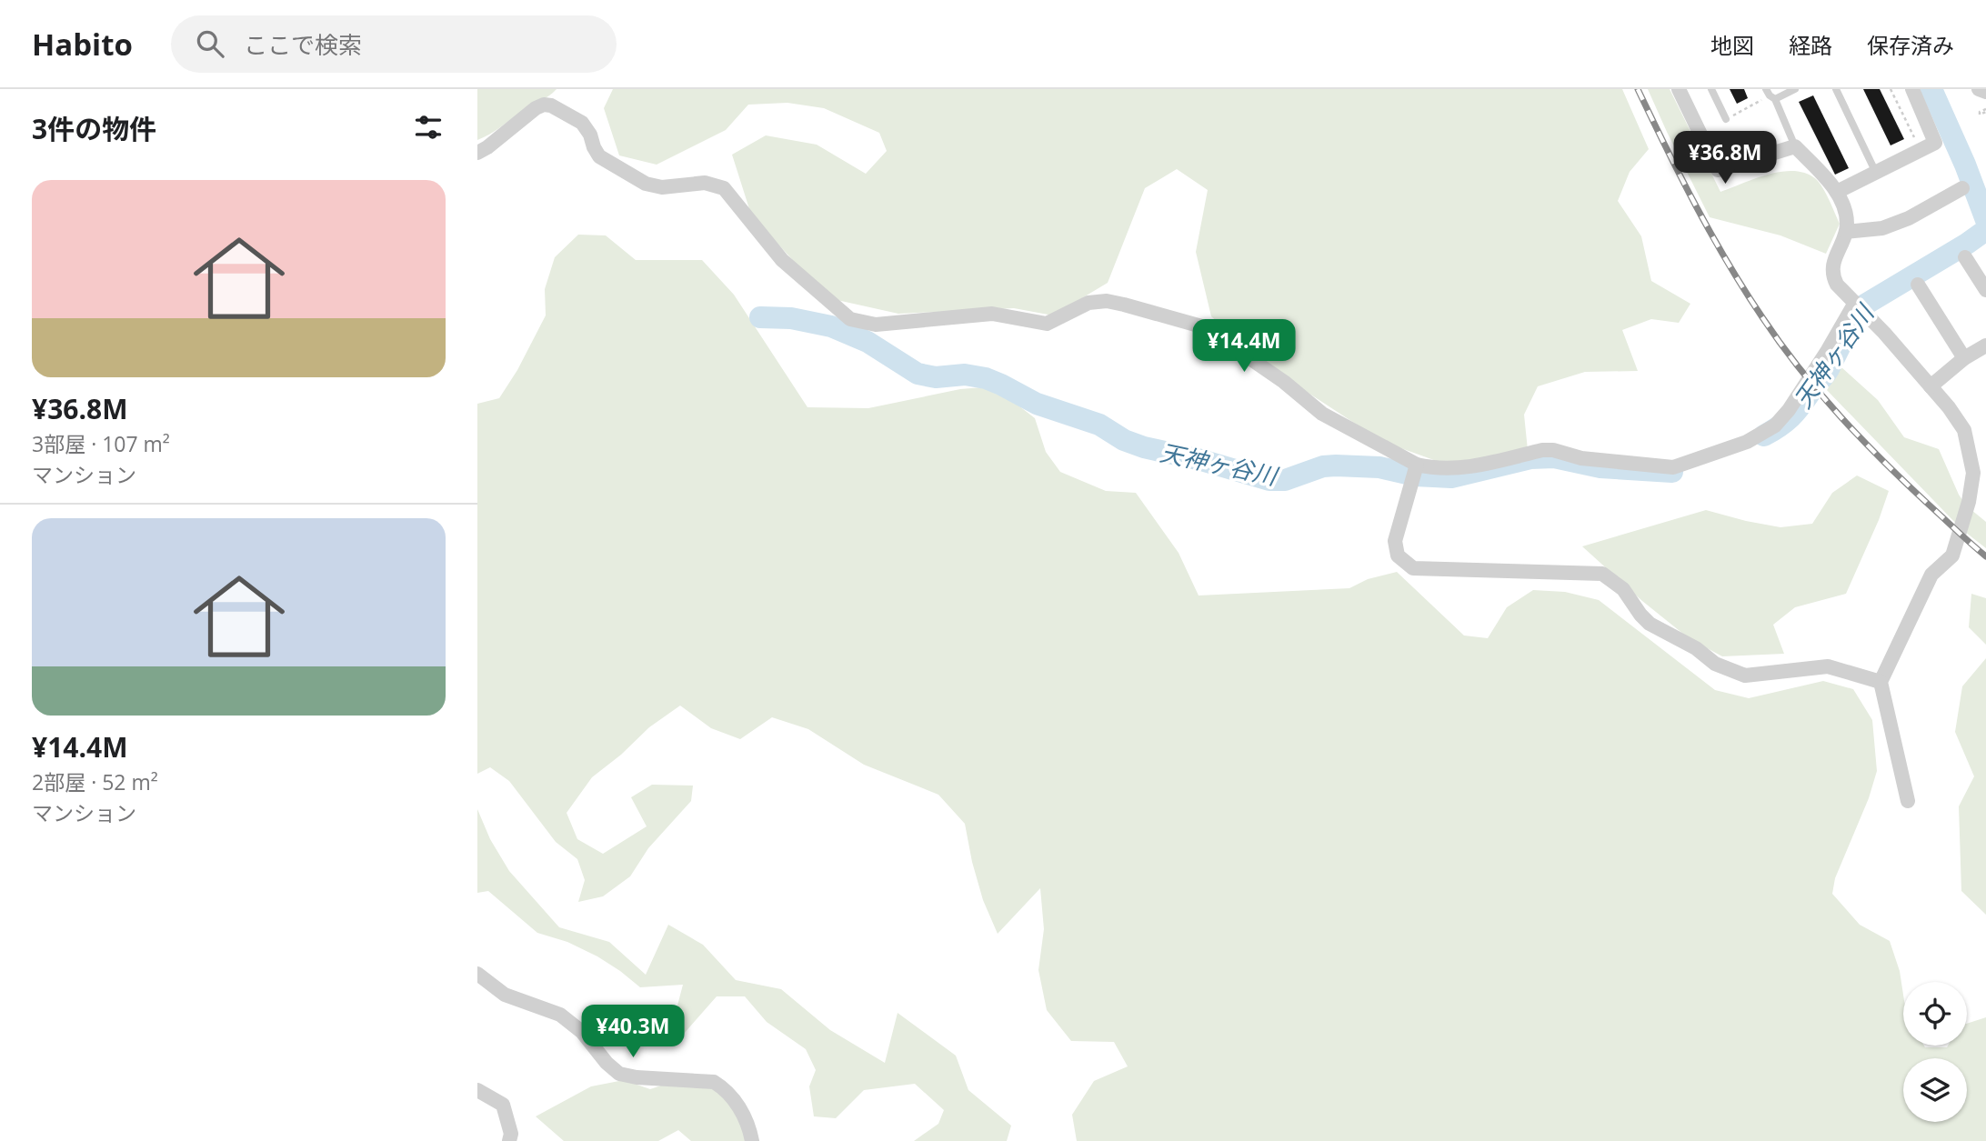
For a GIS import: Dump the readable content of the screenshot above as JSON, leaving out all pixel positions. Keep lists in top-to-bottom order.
{
  "water": ["天神ヶ谷川"],
  "page": {
    "header": "Habito",
    "search": "ここで検索",
    "nav": ["地図", "経路", "保存済み"],
    "heading": "3件の物件",
    "price": ["¥36.8M", "¥14.4M", "¥40.3M"],
    "list": [
      {
        "name": "¥36.8M",
        "note": "3部屋 · 107 m² · マンション"
      },
      {
        "name": "¥14.4M",
        "note": "2部屋 · 52 m² · マンション"
      }
    ]
  }
}
